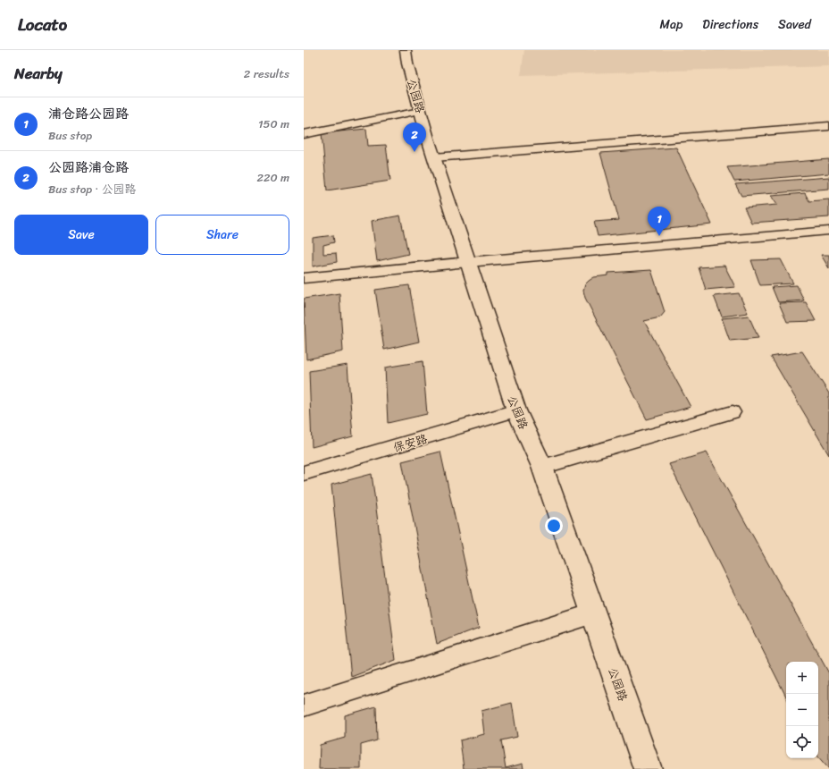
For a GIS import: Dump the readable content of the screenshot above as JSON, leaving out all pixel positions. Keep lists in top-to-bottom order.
{
  "streets": {
    "street": ["公园路", "保安路"]
  },
  "crossings": [
    ["公园路", "保安路"]
  ],
  "page": {
    "header": "Locato",
    "nav": ["Map", "Directions", "Saved"],
    "heading": ["Nearby", "2 results"],
    "list": [
      {
        "mark": "1",
        "name": "浦仓路公园路",
        "note": "Bus stop",
        "value": "150 m"
      },
      {
        "mark": "2",
        "name": "公园路浦仓路",
        "note": "Bus stop · 公园路",
        "value": "220 m"
      }
    ],
    "pins": ["2", "1"],
    "buttons": ["Save", "Share"],
    "map_buttons": ["+", "−"]
  }
}
